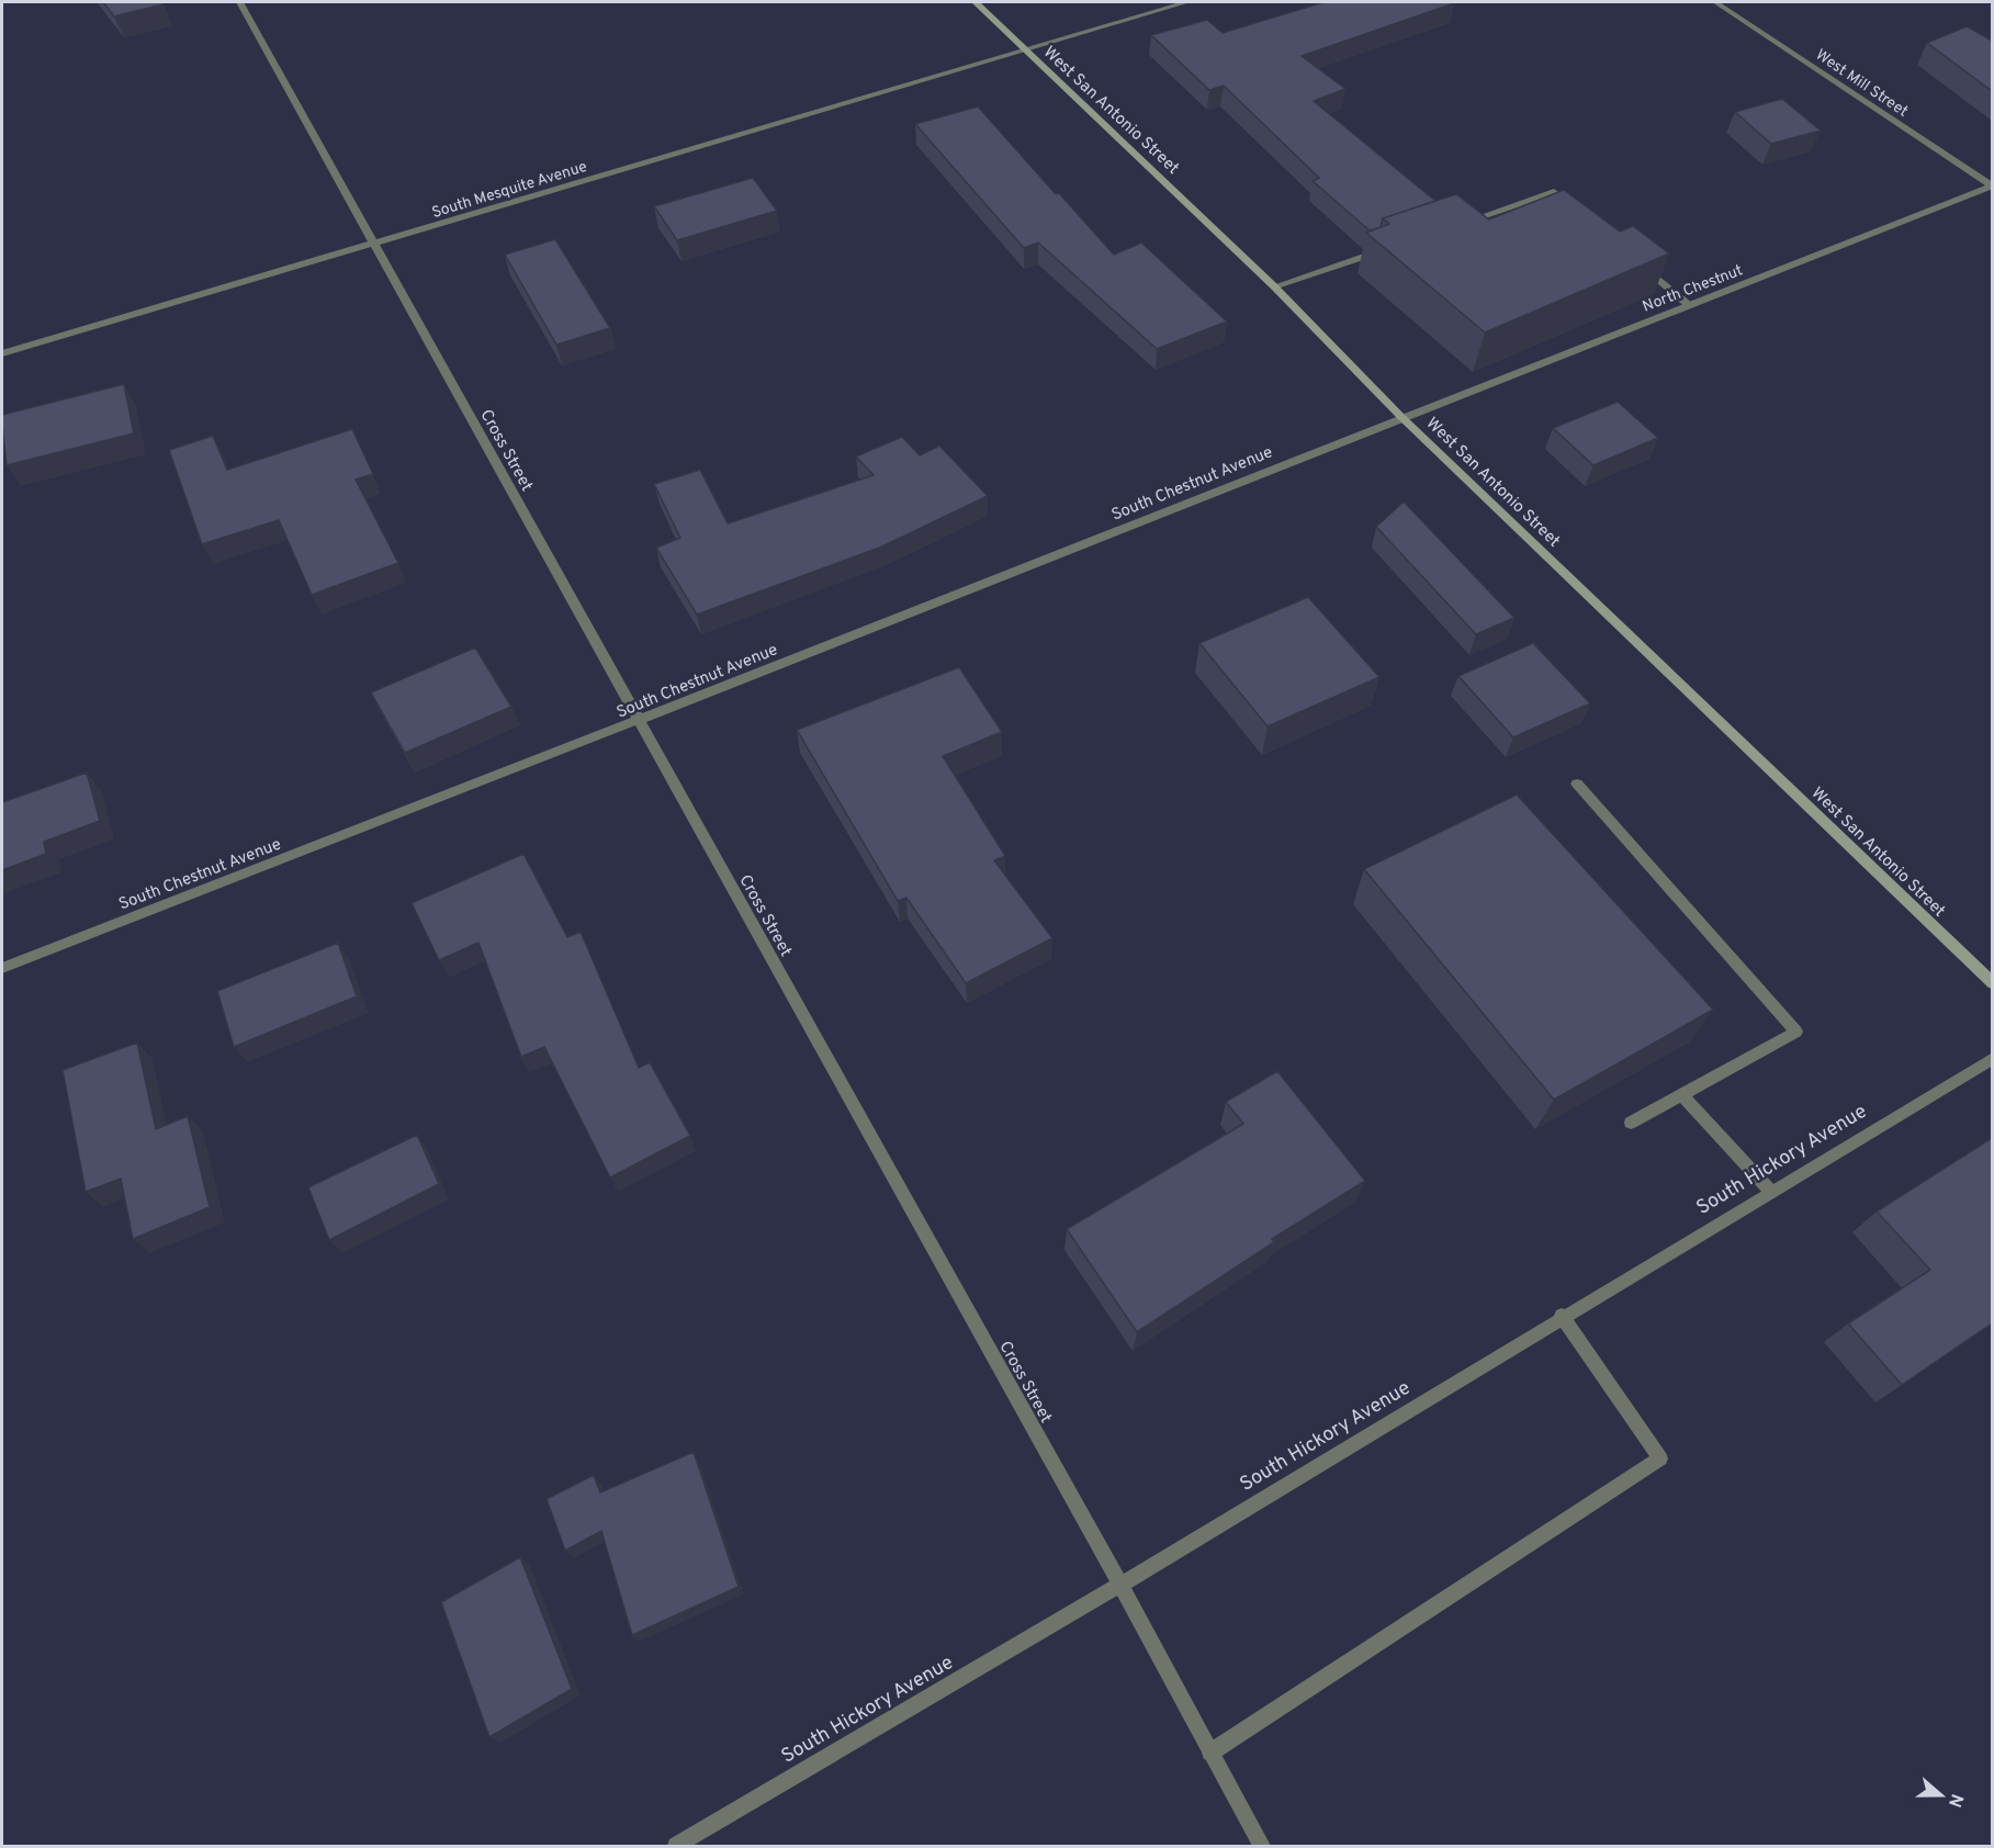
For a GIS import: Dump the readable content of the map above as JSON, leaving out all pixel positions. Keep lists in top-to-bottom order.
{
  "streets": {
    "main road": ["West San Antonio Street"],
    "street": [
      "West Mill Street",
      "South Mesquite Avenue",
      "North Chestnut",
      "Cross Street",
      "South Chestnut Avenue",
      "South Hickory Avenue"
    ]
  },
  "crossings": [
    ["West Mill Street", "North Chestnut"],
    ["West San Antonio Street", "South Mesquite Avenue"],
    ["West San Antonio Street", "North Chestnut"],
    ["West San Antonio Street", "South Chestnut Avenue"],
    ["South Mesquite Avenue", "Cross Street"],
    ["North Chestnut", "South Chestnut Avenue"],
    ["Cross Street", "South Chestnut Avenue"],
    ["Cross Street", "South Hickory Avenue"]
  ],
  "north": "right"
}
